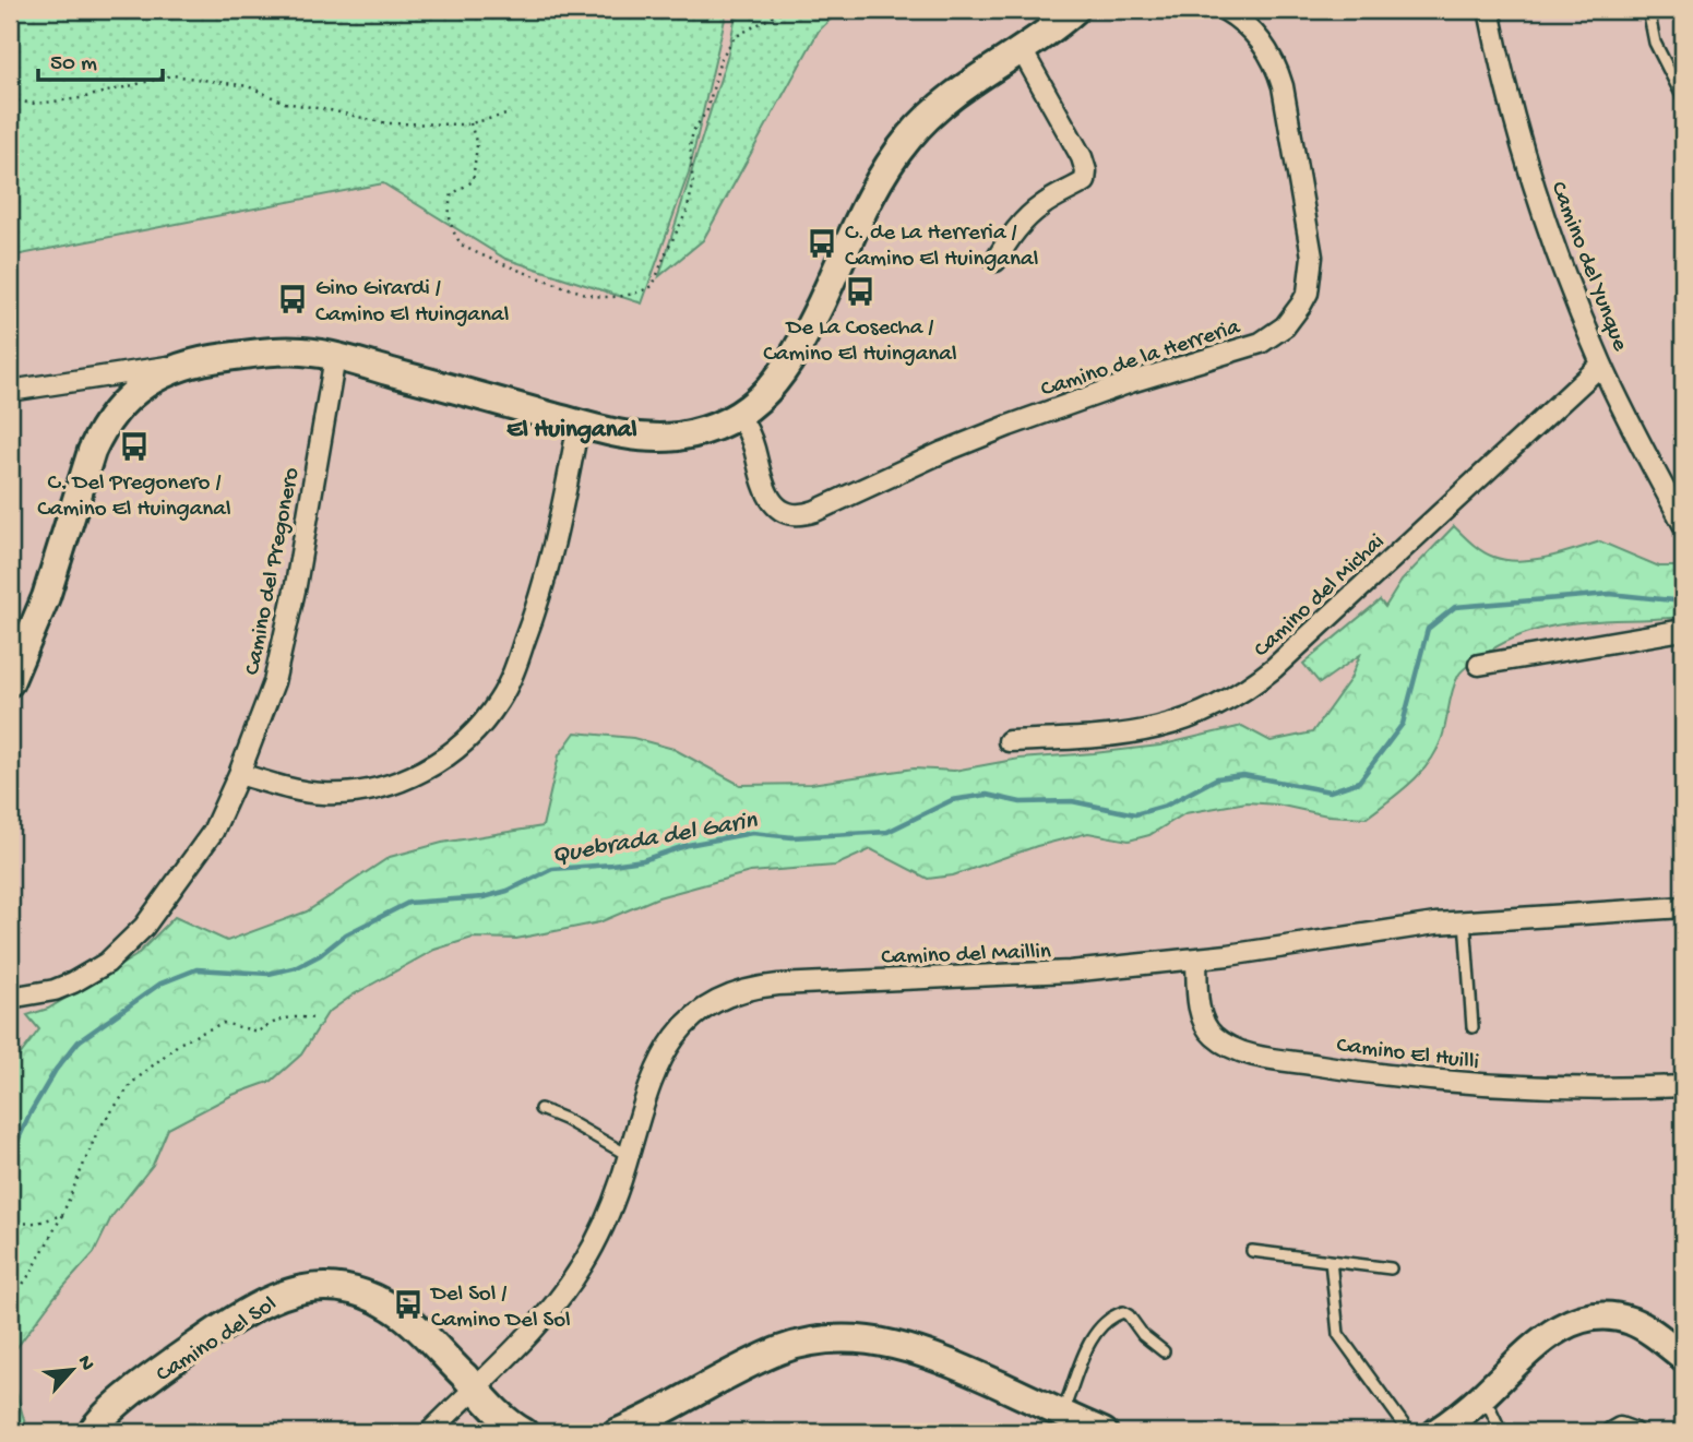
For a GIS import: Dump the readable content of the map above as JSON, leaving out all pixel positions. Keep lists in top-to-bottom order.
{
  "streets": {
    "street": [
      "Camino del Yunque",
      "Camino de la Herreria",
      "Camino del Pregonero",
      "Camino del Michai",
      "Camino del Maillin",
      "Camino El Huilli",
      "Camino del Sol"
    ]
  },
  "crossings": [
    ["Camino del Yunque", "Camino del Michai"],
    ["Camino del Maillin", "Camino El Huilli"],
    ["Camino del Maillin", "Camino del Sol"]
  ],
  "districts": ["El Huinganal"],
  "water": ["Quebrada del Garin"],
  "places": {
    "bus stop": [
      "C. de La Herreria / Camino El Huinganal",
      "De La Cosecha / Camino El Huinganal",
      "Gino Girardi / Camino El Huinganal",
      "C. Del Pregonero / Camino El Huinganal",
      "Del Sol / Camino Del Sol"
    ]
  },
  "scale_bar": "50 m",
  "north": "top right"
}
